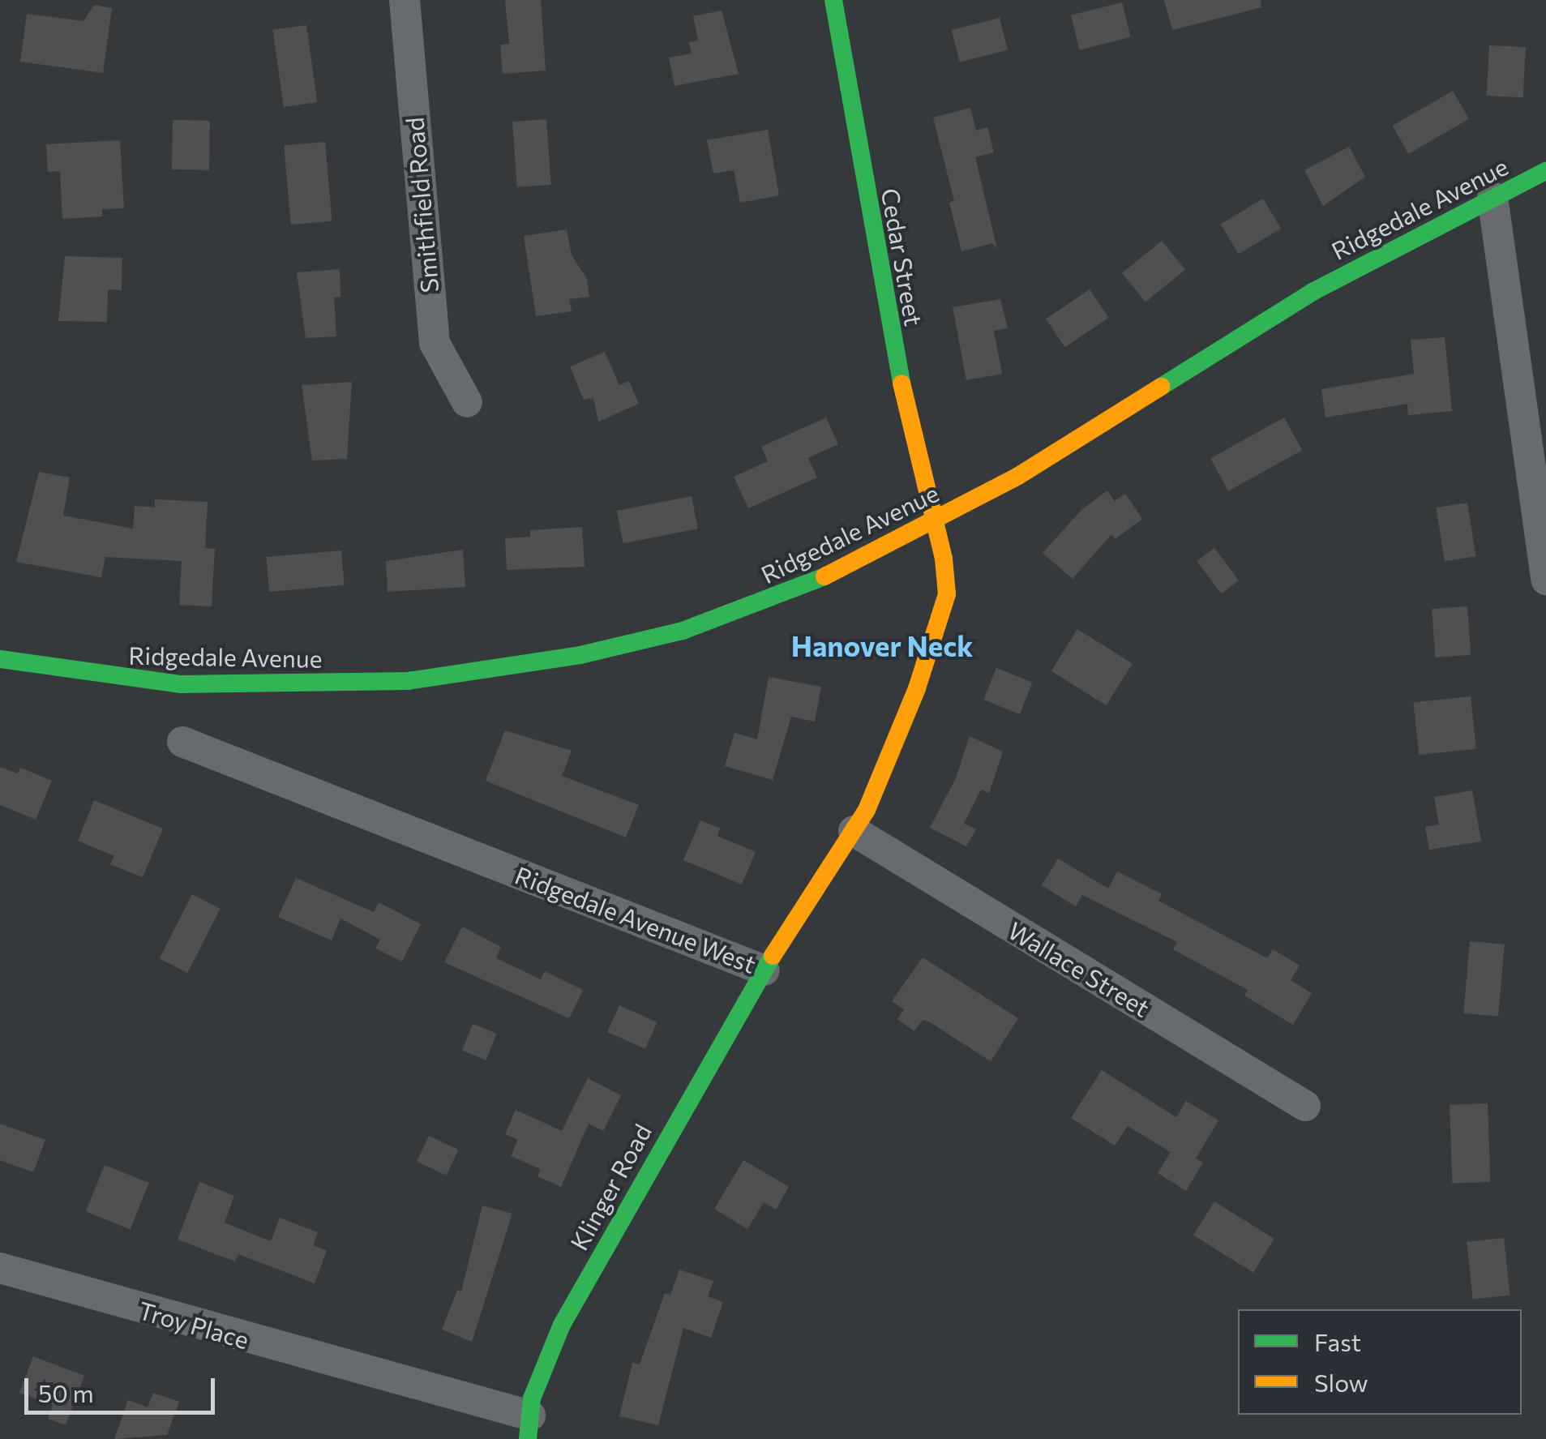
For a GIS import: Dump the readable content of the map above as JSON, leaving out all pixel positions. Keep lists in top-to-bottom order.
{
  "streets": {
    "main road": [
      "Ridgedale Avenue",
      "Cedar Street",
      "Ridgedale Avenue West",
      "Klinger Road"
    ],
    "street": ["Smithfield Road", "Wallace Street", "Troy Place"]
  },
  "crossings": [
    ["Ridgedale Avenue", "Cedar Street"],
    ["Ridgedale Avenue", "Ridgedale Avenue West"],
    ["Cedar Street", "Ridgedale Avenue West"],
    ["Ridgedale Avenue West", "Wallace Street"],
    ["Ridgedale Avenue West", "Klinger Road"],
    ["Klinger Road", "Troy Place"]
  ],
  "districts": ["Hanover Neck"],
  "legend": ["Fast", "Slow"],
  "scale_bar": "50 m"
}
